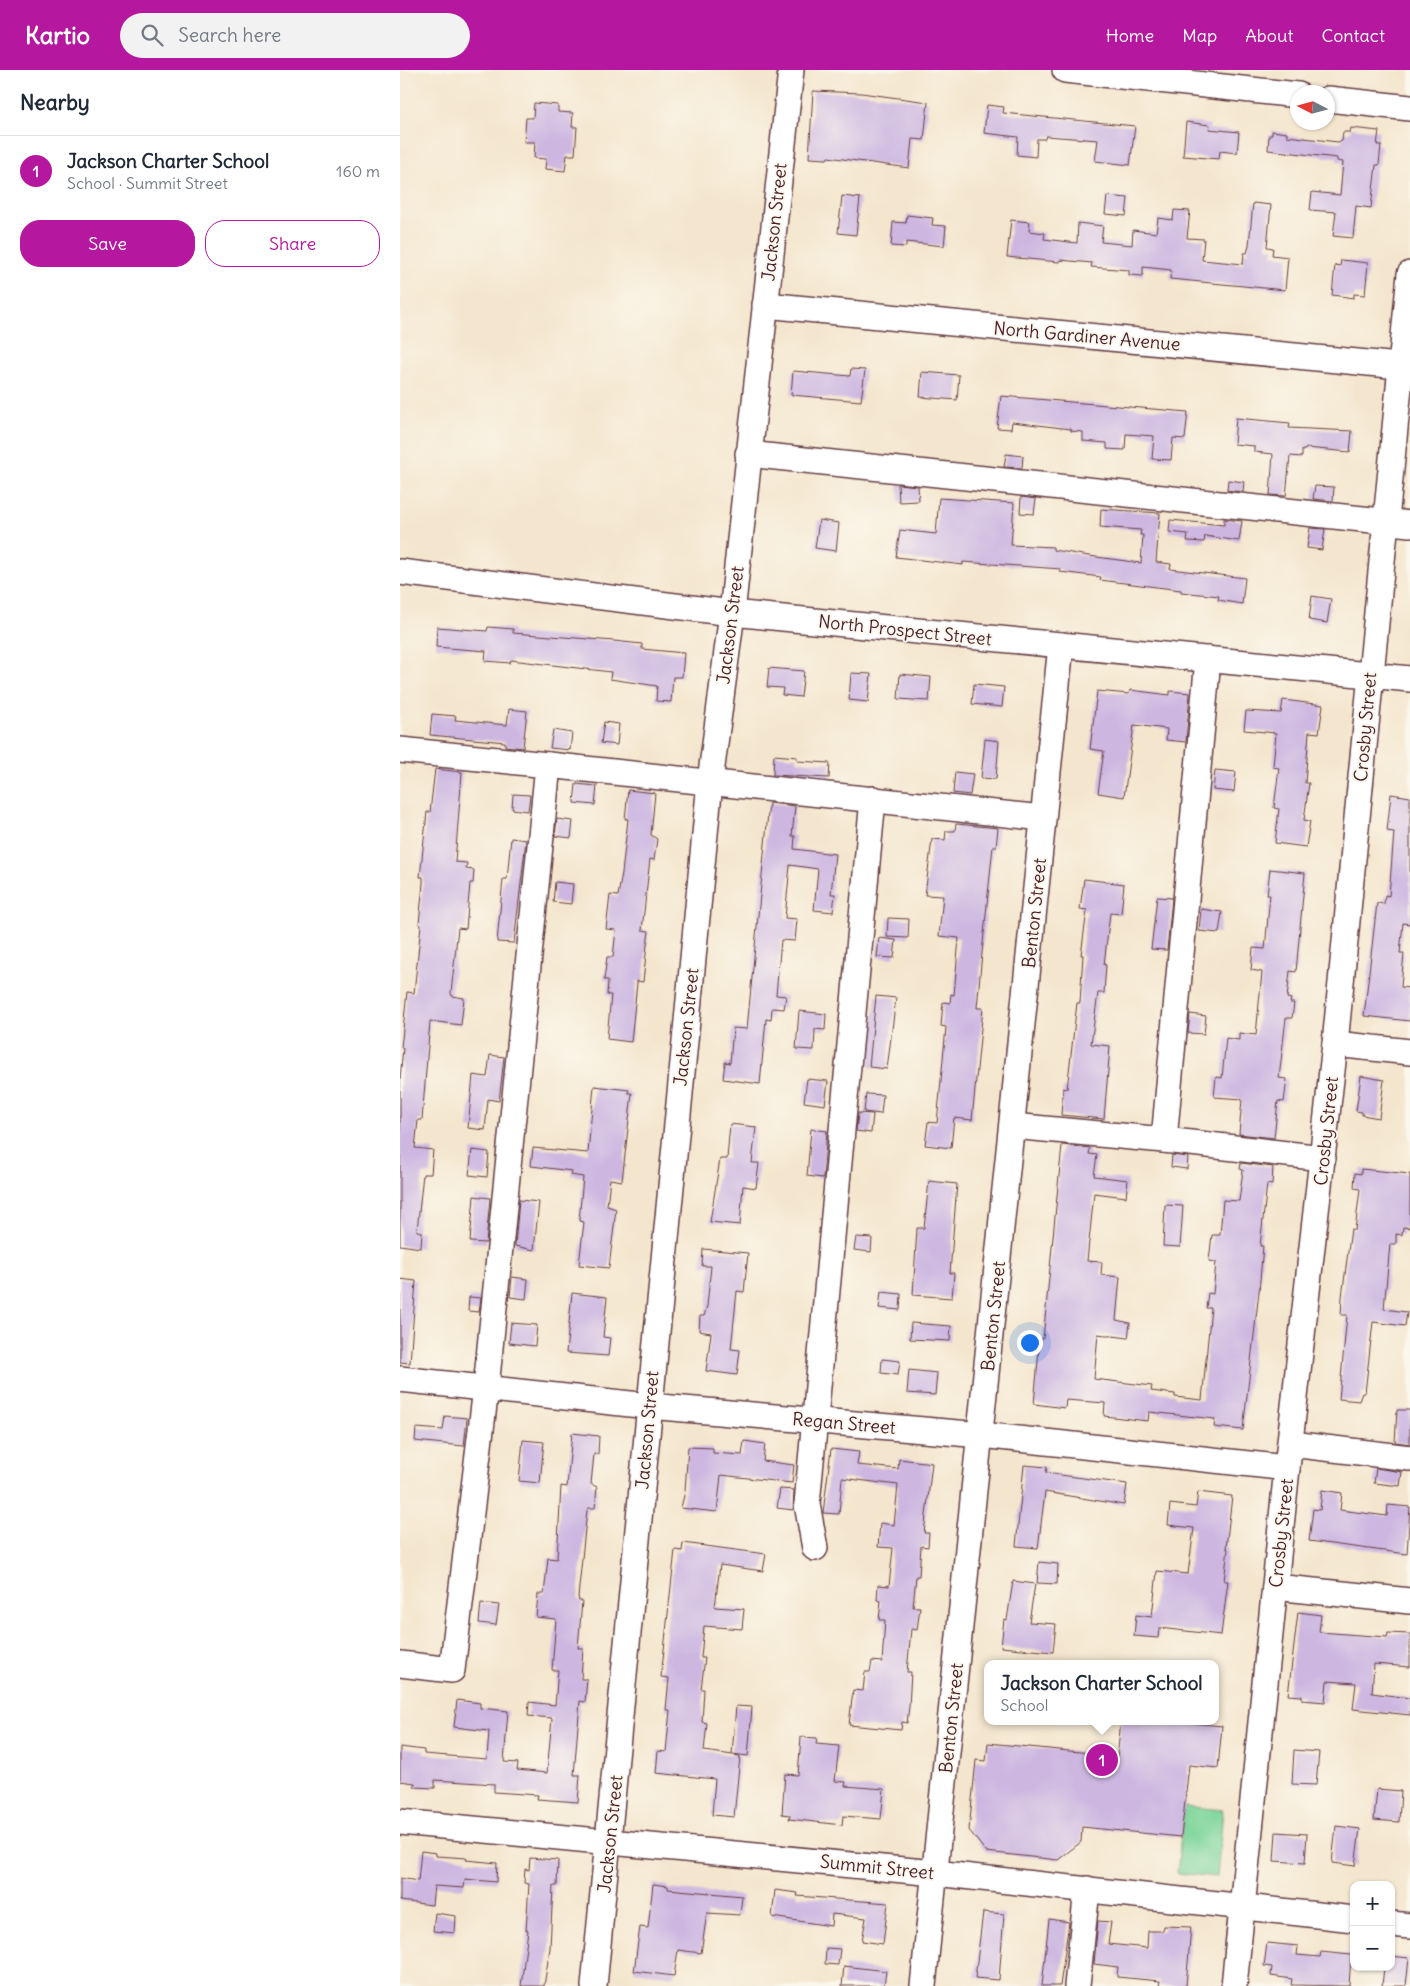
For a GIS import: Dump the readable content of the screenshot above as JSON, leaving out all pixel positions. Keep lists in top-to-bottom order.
{
  "streets": {
    "street": [
      "Jackson Street",
      "North Gardiner Avenue",
      "North Prospect Street",
      "Crosby Street",
      "Benton Street",
      "Regan Street",
      "Summit Street"
    ]
  },
  "crossings": [
    ["Jackson Street", "North Gardiner Avenue"],
    ["Jackson Street", "North Prospect Street"],
    ["Jackson Street", "Regan Street"],
    ["Jackson Street", "Summit Street"],
    ["North Gardiner Avenue", "Crosby Street"],
    ["North Prospect Street", "Crosby Street"],
    ["North Prospect Street", "Benton Street"],
    ["Crosby Street", "Regan Street"],
    ["Crosby Street", "Summit Street"],
    ["Benton Street", "Regan Street"],
    ["Benton Street", "Summit Street"]
  ],
  "north": "left",
  "page": {
    "header": "Kartio",
    "search": "Search here",
    "nav": [
      "Home",
      "Map",
      "About",
      "Contact"
    ],
    "heading": "Nearby",
    "list": [
      {
        "mark": "1",
        "name": "Jackson Charter School",
        "note": "School · Summit Street",
        "value": "160 m"
      }
    ],
    "buttons": ["Save", "Share"],
    "popup": ["Jackson Charter School", "School"],
    "pins": "1",
    "map_buttons": ["+", "−"]
  }
}
